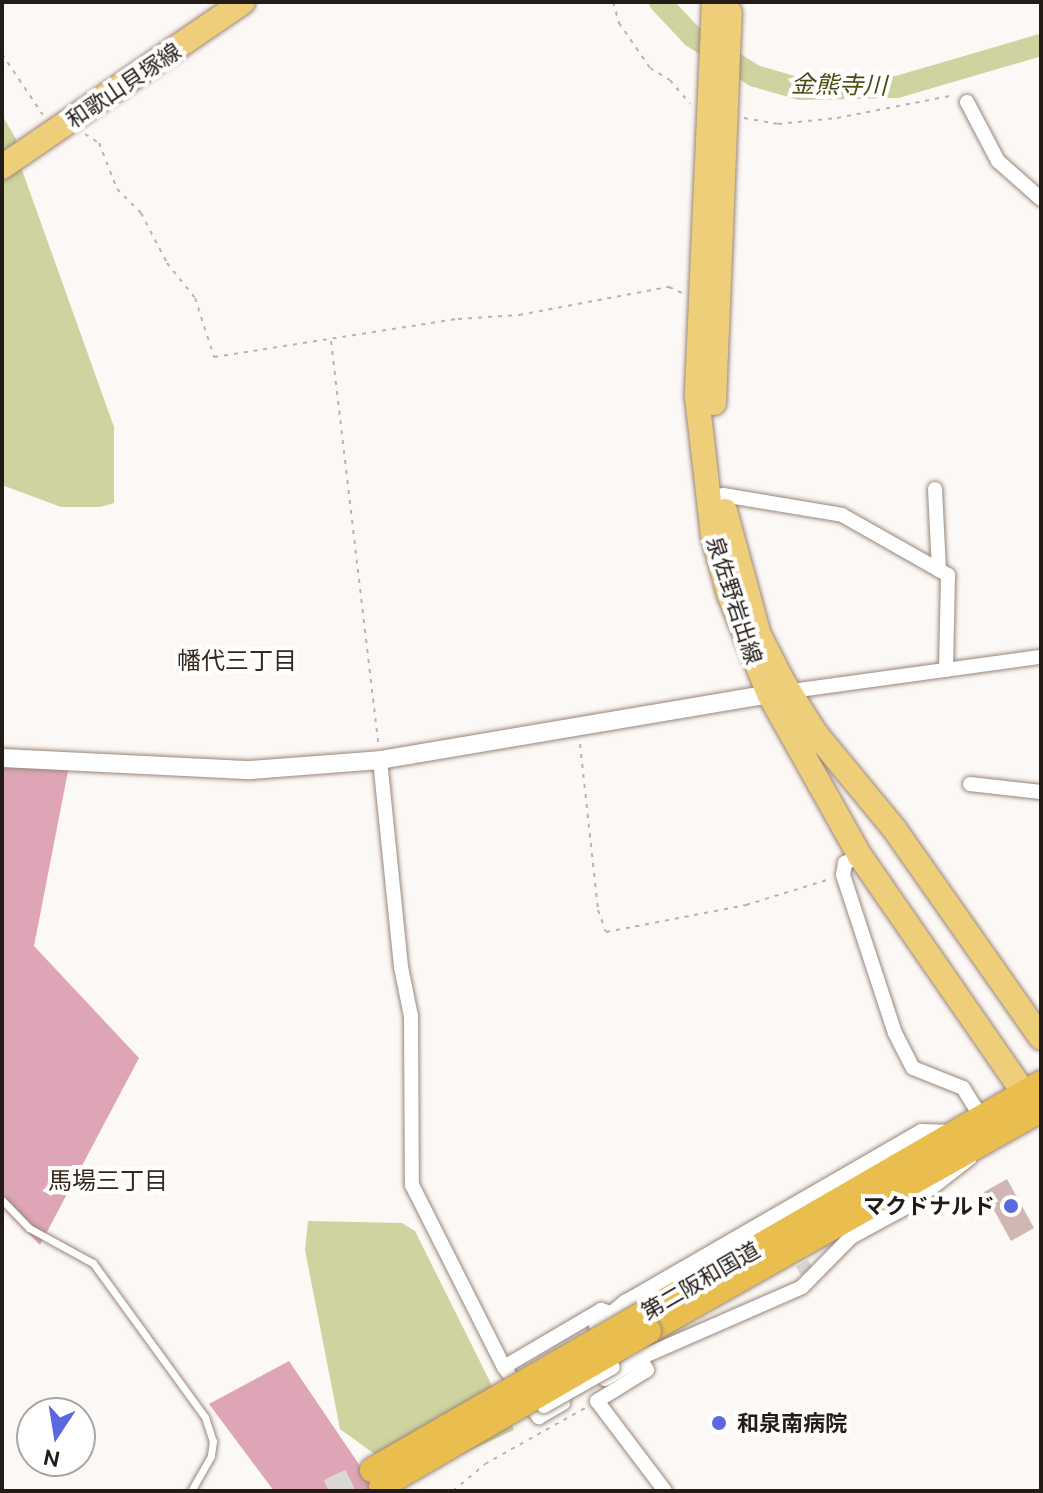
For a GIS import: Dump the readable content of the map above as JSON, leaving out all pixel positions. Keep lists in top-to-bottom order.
{
  "streets": {
    "highway": ["第二阪和国道"],
    "main road": ["和歌山貝塚線", "泉佐野岩出線"]
  },
  "crossings": [
    ["泉佐野岩出線", "第二阪和国道"]
  ],
  "districts": ["幡代三丁目", "馬場三丁目"],
  "water": ["金熊寺川"],
  "places": ["マクドナルド", "和泉南病院"],
  "north": "bottom"
}
